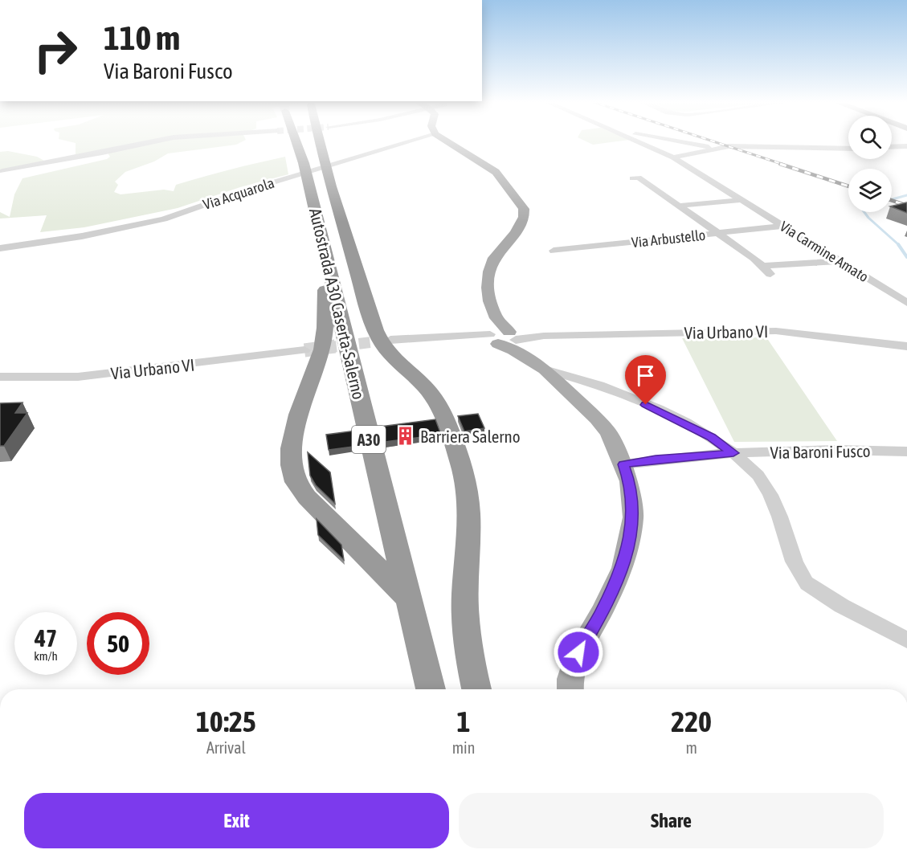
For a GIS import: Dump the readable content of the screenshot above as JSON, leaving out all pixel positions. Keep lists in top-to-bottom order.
{
  "streets": {
    "highway": ["Autostrada A30 Caserta-Salerno", "A30"],
    "street": [
      "Via Acquarola",
      "Via Arbustello",
      "Via Carmine Amato",
      "Via Urbano VI",
      "Via Baroni Fusco"
    ]
  },
  "crossings": [
    ["Via Arbustello", "Via Carmine Amato"]
  ],
  "places": {
    "building": ["Barriera Salerno"]
  },
  "page": {
    "turn": ["110 m", "Via Baroni Fusco"],
    "speed": "47 km/h",
    "limit": "50",
    "eta": [
      "10:25",
      "Arrival",
      "1",
      "min",
      "220",
      "m"
    ],
    "buttons": ["Exit", "Share"]
  }
}
